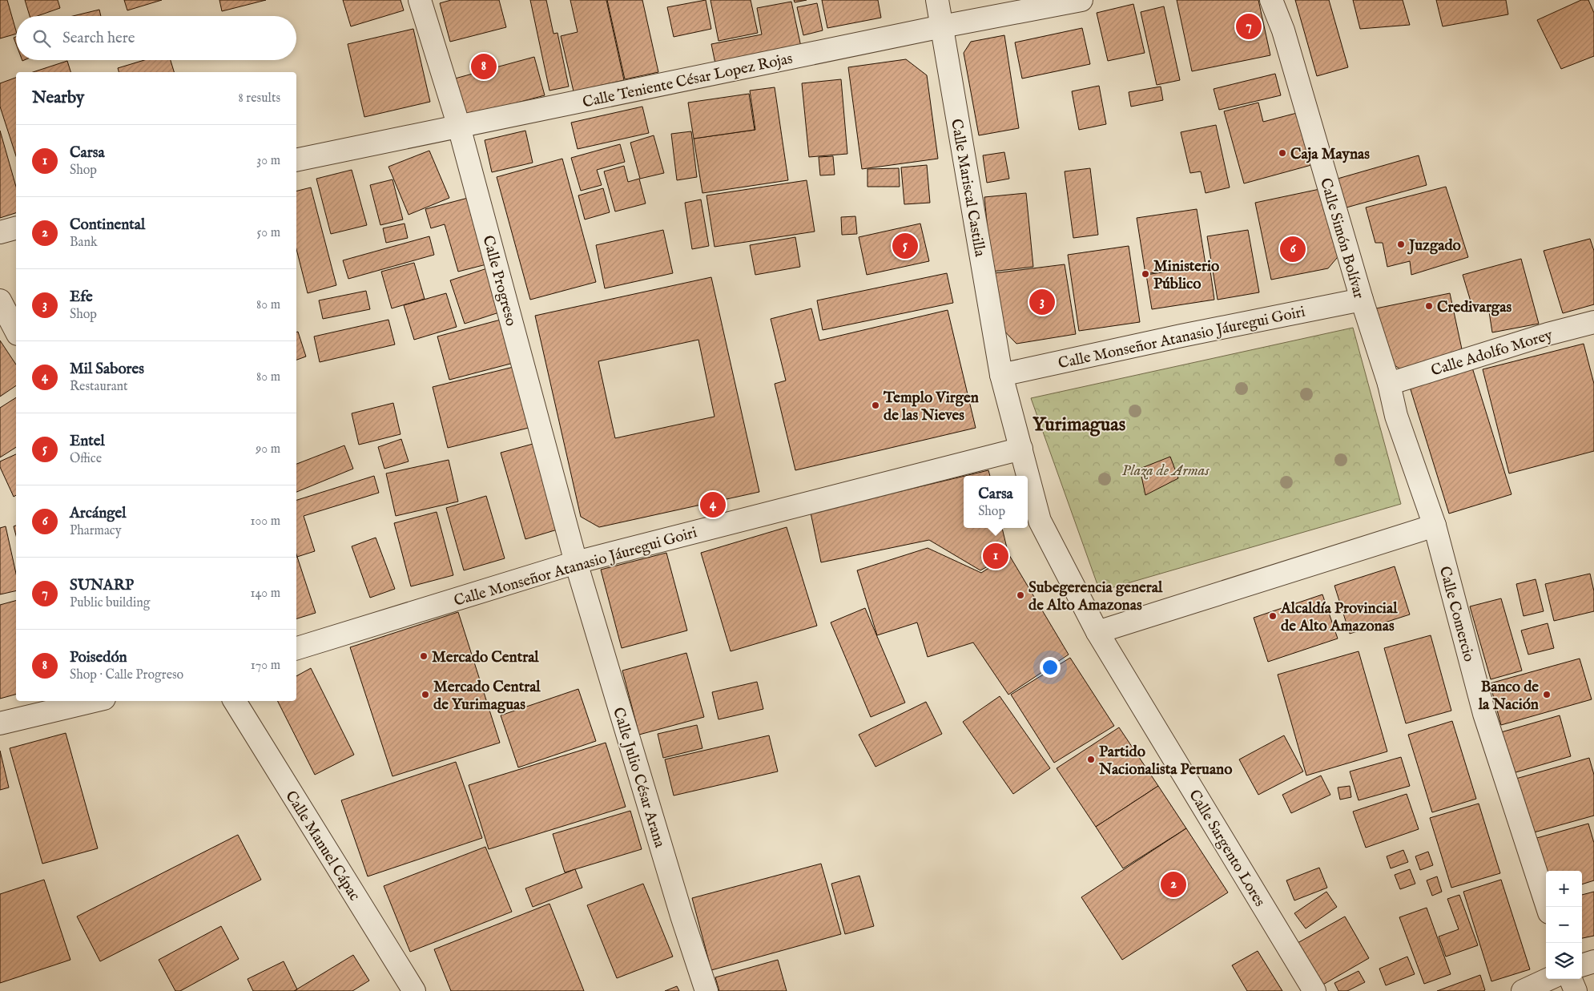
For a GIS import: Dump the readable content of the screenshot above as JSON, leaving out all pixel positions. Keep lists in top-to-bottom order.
{
  "streets": {
    "street": [
      "Calle Teniente César Lopez Rojas",
      "Calle Mariscal Castilla",
      "Calle Simón Bolívar",
      "Calle Progreso",
      "Calle Monseñor Atanasio Jáuregui Goiri",
      "Calle Adolfo Morey",
      "Calle Comercio",
      "Calle Julio César Arana",
      "Calle Manuel Cápac",
      "Calle Sargento Lores"
    ]
  },
  "crossings": [
    ["Calle Teniente César Lopez Rojas", "Calle Mariscal Castilla"],
    ["Calle Teniente César Lopez Rojas", "Calle Progreso"],
    ["Calle Mariscal Castilla", "Calle Monseñor Atanasio Jáuregui Goiri"],
    ["Calle Mariscal Castilla", "Calle Sargento Lores"],
    ["Calle Simón Bolívar", "Calle Monseñor Atanasio Jáuregui Goiri"],
    ["Calle Simón Bolívar", "Calle Adolfo Morey"],
    ["Calle Simón Bolívar", "Calle Comercio"],
    ["Calle Progreso", "Calle Monseñor Atanasio Jáuregui Goiri"],
    ["Calle Progreso", "Calle Julio César Arana"],
    ["Calle Monseñor Atanasio Jáuregui Goiri", "Calle Julio César Arana"],
    ["Calle Monseñor Atanasio Jáuregui Goiri", "Calle Sargento Lores"],
    ["Calle Adolfo Morey", "Calle Comercio"]
  ],
  "districts": ["Yurimaguas"],
  "parks": ["Plaza de Armas"],
  "places": [
    "Caja Maynas",
    "Juzgado",
    "Ministerio Público",
    "Credivargas",
    "Templo Virgen de las Nieves",
    "Subegerencia general de Alto Amazonas",
    "Alcaldía Provincial de Alto Amazonas",
    "Mercado Central",
    "Mercado Central de Yurimaguas",
    "Banco de la Nación",
    "Partido Nacionalista Peruano"
  ],
  "page": {
    "pins": [
      "7",
      "8",
      "5",
      "6",
      "3",
      "4",
      "1",
      "2"
    ],
    "search": "Search here",
    "heading": ["Nearby", "8 results"],
    "list": [
      {
        "mark": "1",
        "name": "Carsa",
        "note": "Shop",
        "value": "30 m"
      },
      {
        "mark": "2",
        "name": "Continental",
        "note": "Bank",
        "value": "50 m"
      },
      {
        "mark": "3",
        "name": "Efe",
        "note": "Shop",
        "value": "80 m"
      },
      {
        "mark": "4",
        "name": "Mil Sabores",
        "note": "Restaurant",
        "value": "80 m"
      },
      {
        "mark": "5",
        "name": "Entel",
        "note": "Office",
        "value": "90 m"
      },
      {
        "mark": "6",
        "name": "Arcángel",
        "note": "Pharmacy",
        "value": "100 m"
      },
      {
        "mark": "7",
        "name": "SUNARP",
        "note": "Public building",
        "value": "140 m"
      },
      {
        "mark": "8",
        "name": "Poisedón",
        "note": "Shop · Calle Progreso",
        "value": "170 m"
      }
    ],
    "popup": ["Carsa", "Shop"],
    "map_buttons": ["+", "−"]
  }
}
